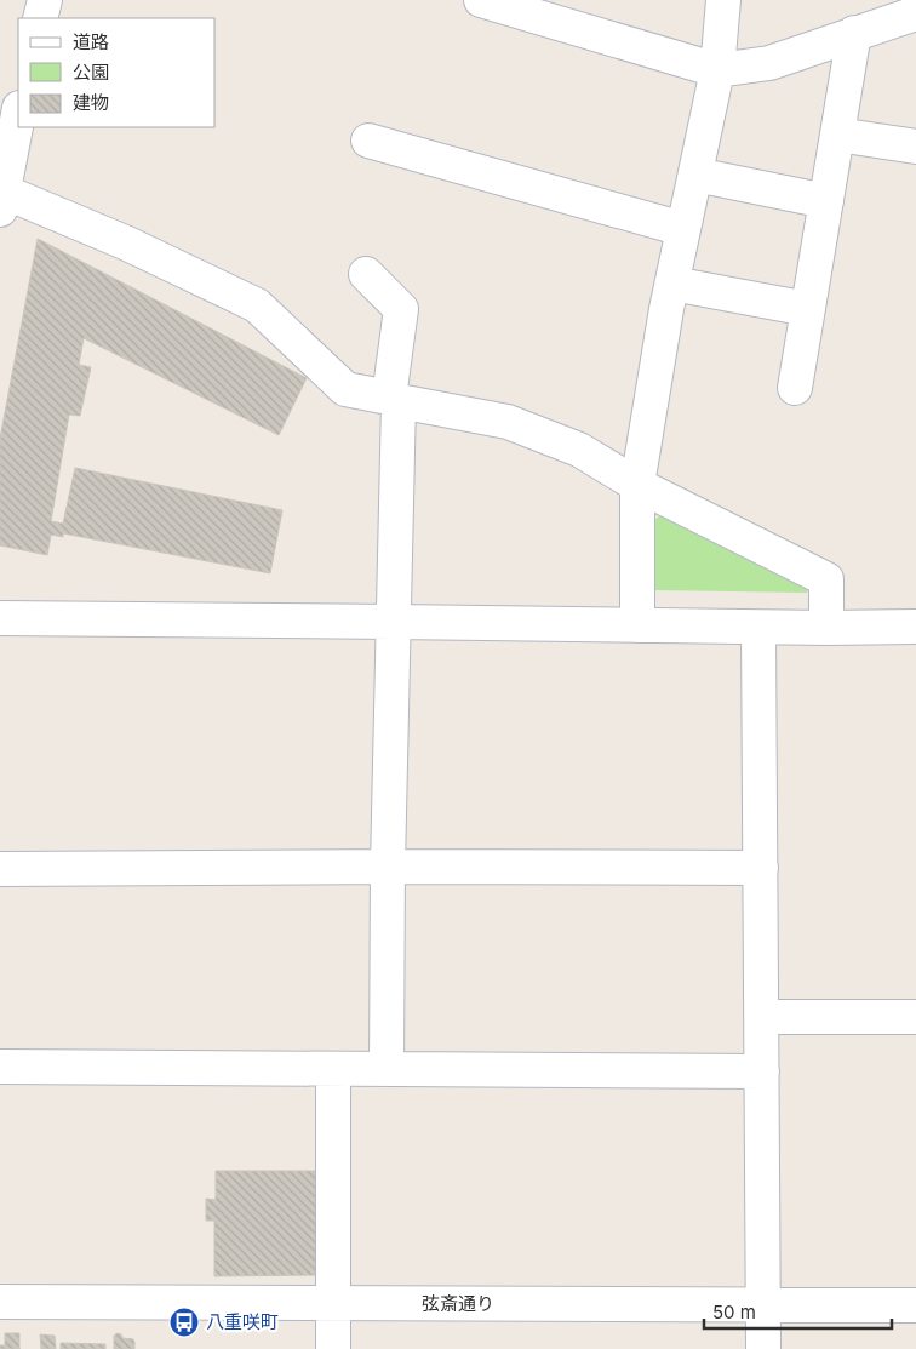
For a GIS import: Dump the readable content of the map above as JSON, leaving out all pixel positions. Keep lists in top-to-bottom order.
{
  "streets": {
    "street": ["弦斎通り"]
  },
  "places": {
    "bus stop": ["八重咲町"]
  },
  "legend": ["道路", "公園", "建物"],
  "scale_bar": "50 m"
}
